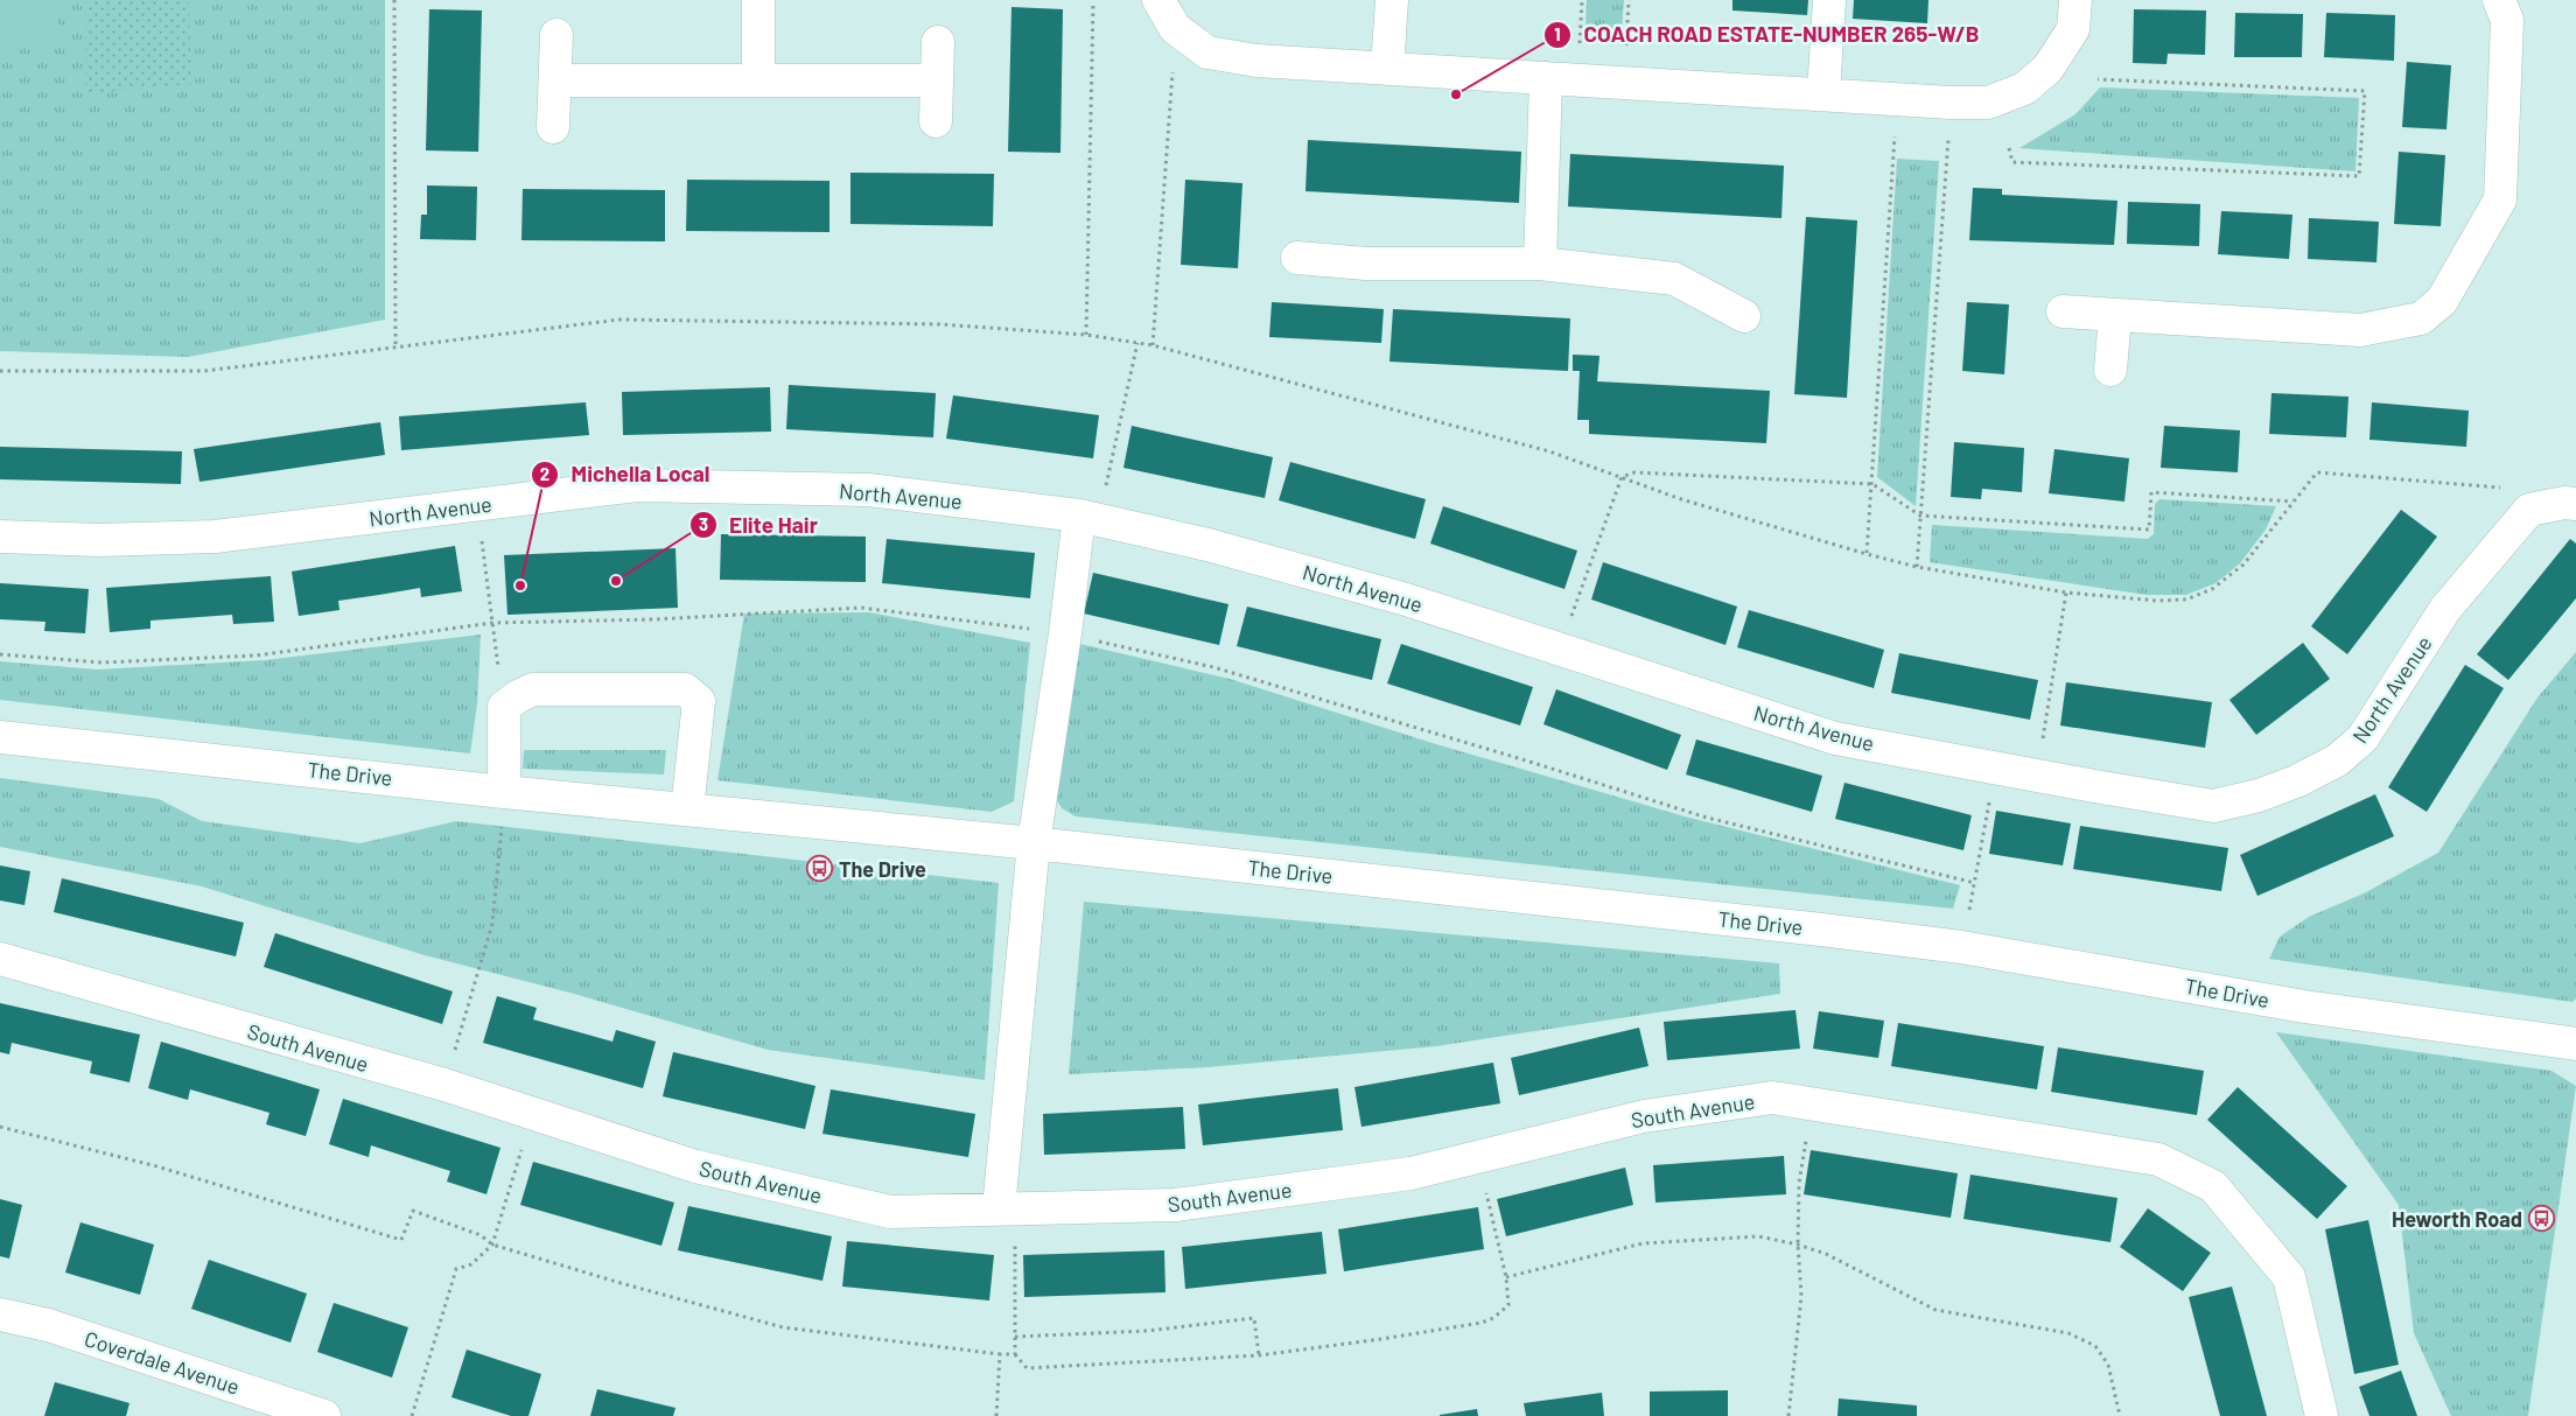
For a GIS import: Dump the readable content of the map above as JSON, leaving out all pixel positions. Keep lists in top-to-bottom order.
{
  "streets": {
    "street": [
      "North Avenue",
      "The Drive",
      "South Avenue",
      "Coverdale Avenue"
    ]
  },
  "places": {
    "other": ["COACH ROAD ESTATE-NUMBER 265-W/B", "Elite Hair", "Michella Local"],
    "bus stop": ["The Drive", "Heworth Road"]
  }
}
